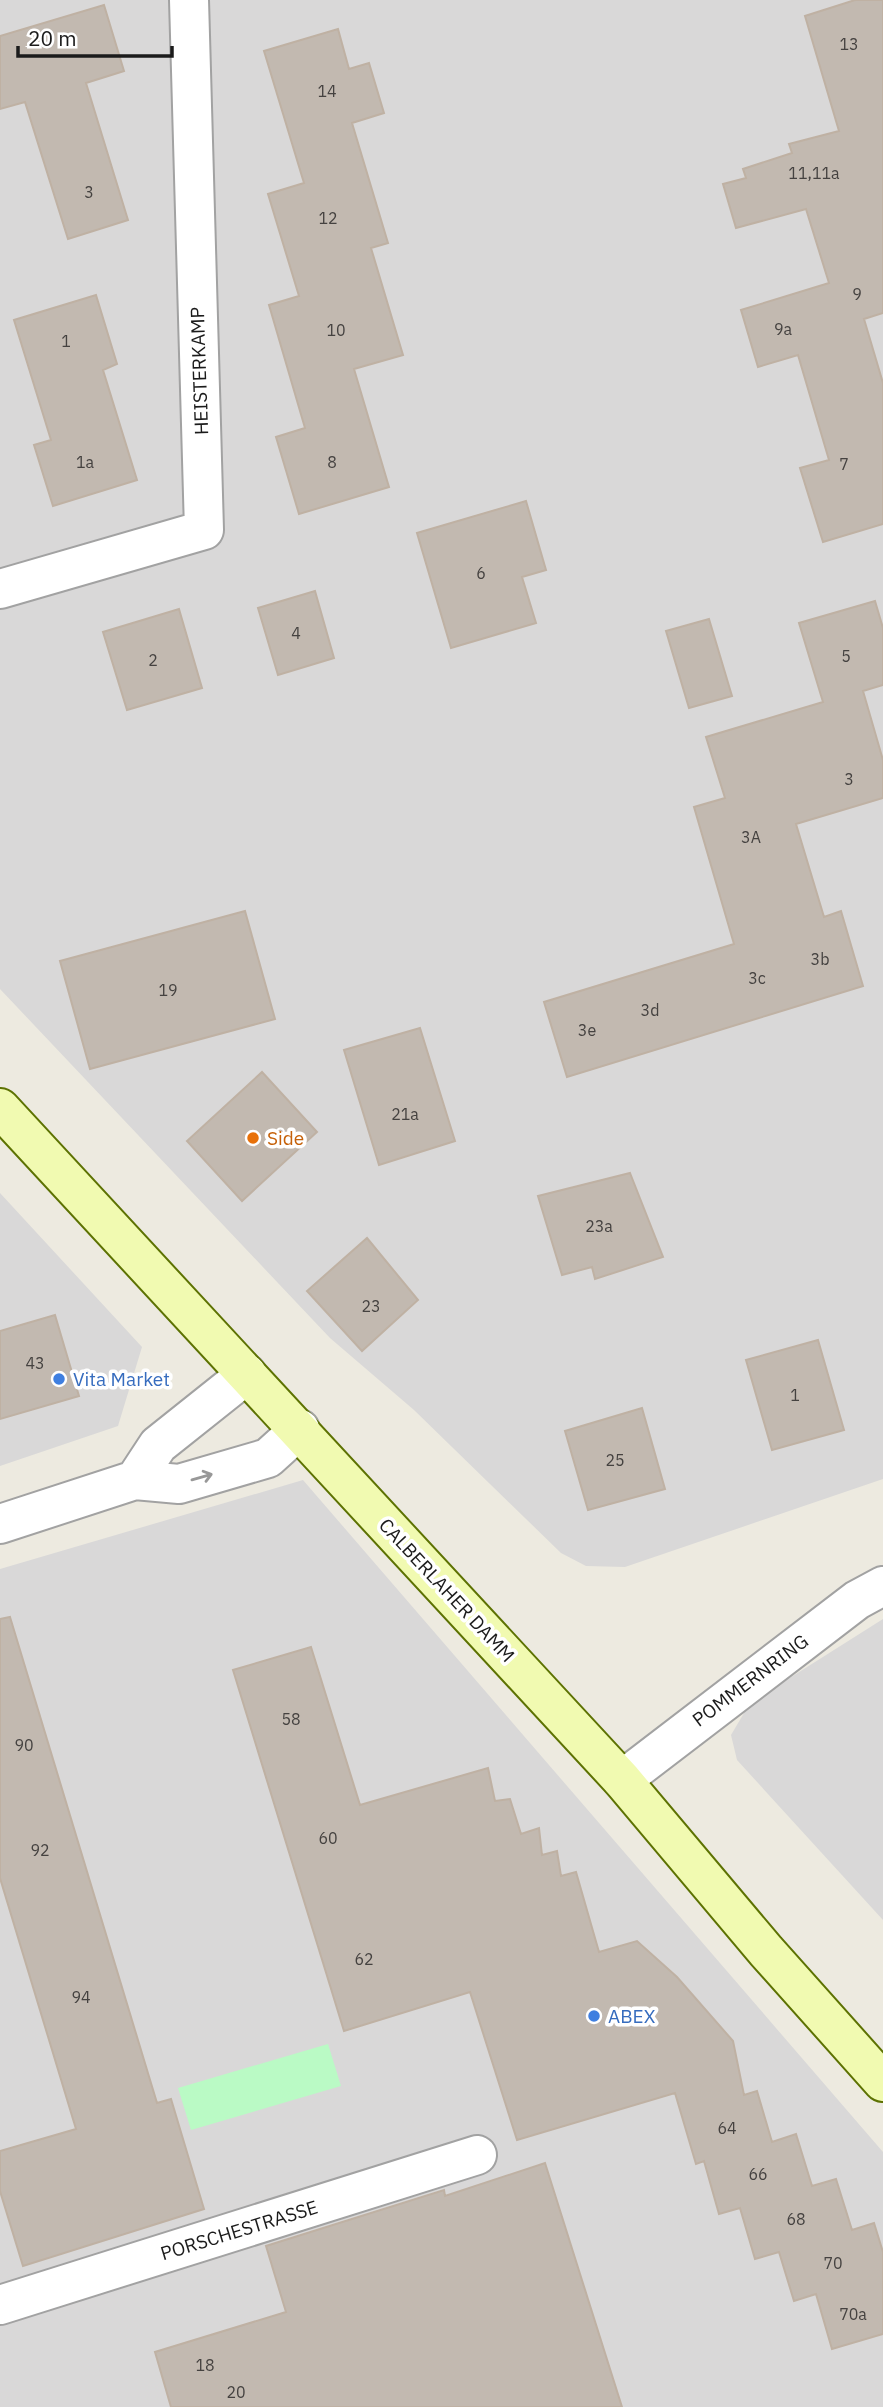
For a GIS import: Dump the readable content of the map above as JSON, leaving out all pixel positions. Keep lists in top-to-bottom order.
{
  "streets": {
    "street": [
      "HEISTERKAMP",
      "CALBERLAHER DAMM",
      "POMMERNRING",
      "PORSCHESTRASSE"
    ]
  },
  "crossings": [
    ["CALBERLAHER DAMM", "POMMERNRING"]
  ],
  "places": ["Side", "Vita Market", "ABEX"],
  "house_numbers": [
    "13",
    "14",
    "11,11a",
    "3",
    "12",
    "9",
    "9a",
    "10",
    "1",
    "1a",
    "8",
    "7",
    "6",
    "4",
    "5",
    "2",
    "3",
    "3A",
    "3b",
    "3c",
    "19",
    "3d",
    "3e",
    "21a",
    "23a",
    "23",
    "43",
    "1",
    "25",
    "58",
    "90",
    "60",
    "92",
    "62",
    "94",
    "64",
    "66",
    "68",
    "70",
    "70a",
    "18",
    "20"
  ],
  "scale_bar": "20 m"
}
